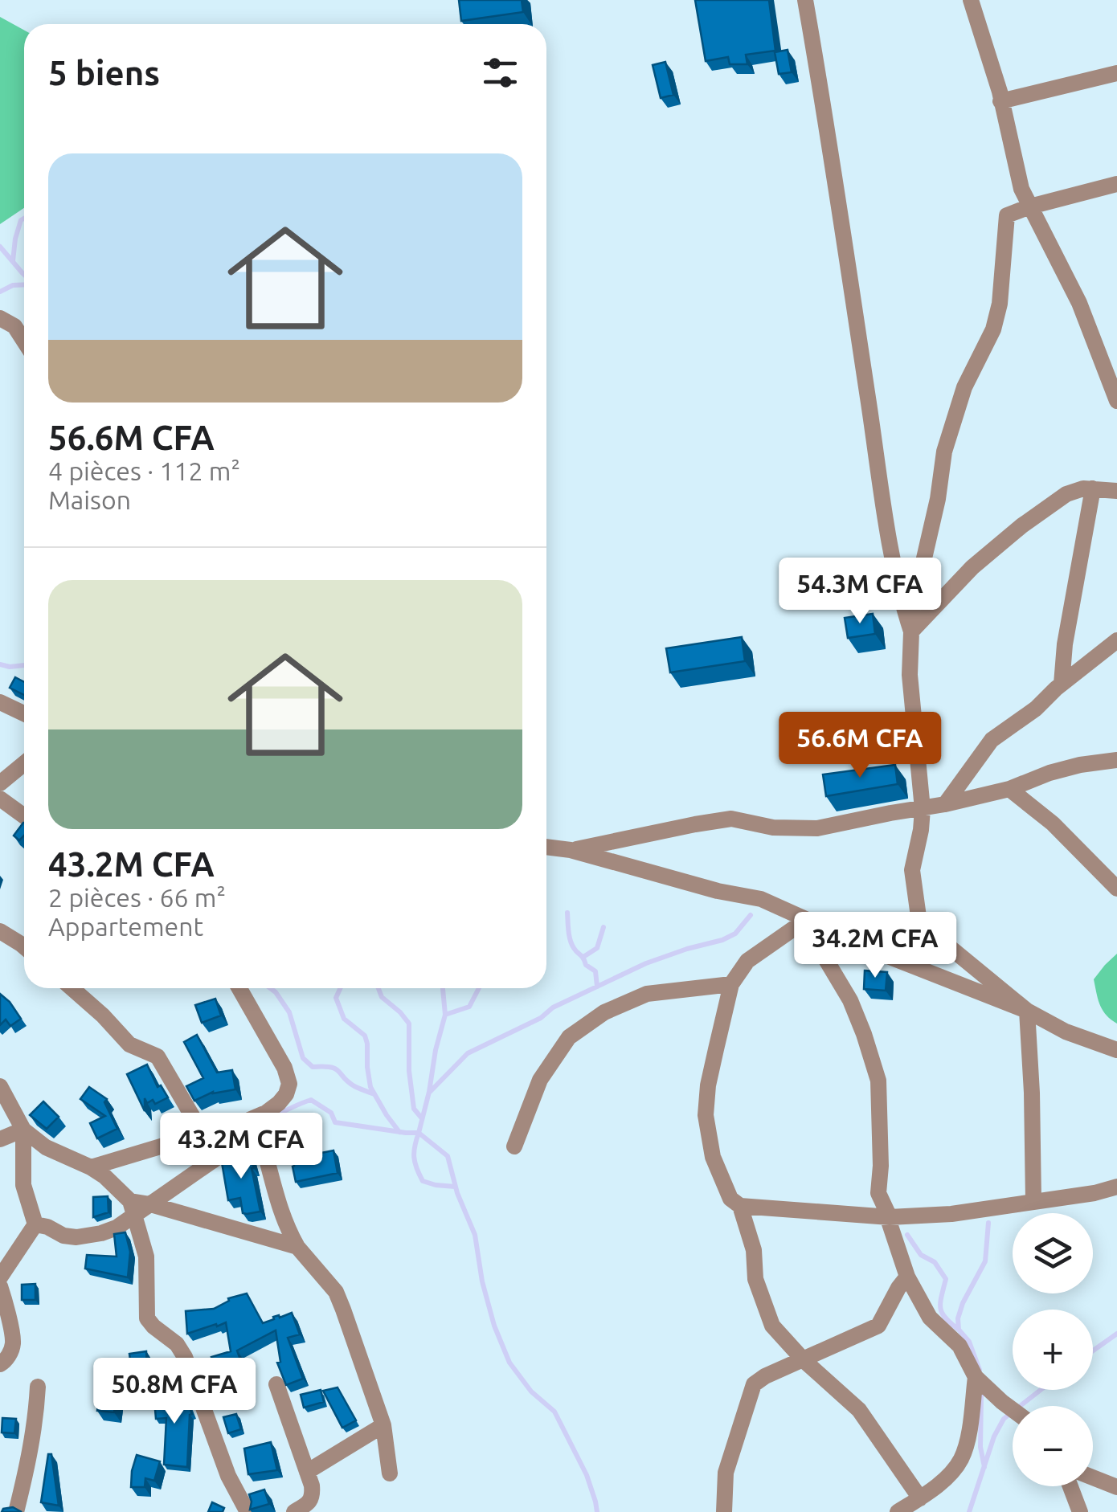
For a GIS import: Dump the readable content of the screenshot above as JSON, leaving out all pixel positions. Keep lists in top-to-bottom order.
{
  "page": {
    "heading": "5 biens",
    "list": [
      {
        "name": "56.6M CFA",
        "note": "4 pièces · 112 m² · Maison"
      },
      {
        "name": "43.2M CFA",
        "note": "2 pièces · 66 m² · Appartement"
      }
    ],
    "price": [
      "54.3M CFA",
      "56.6M CFA",
      "34.2M CFA",
      "43.2M CFA",
      "50.8M CFA"
    ],
    "map_buttons": ["+", "−"]
  }
}
